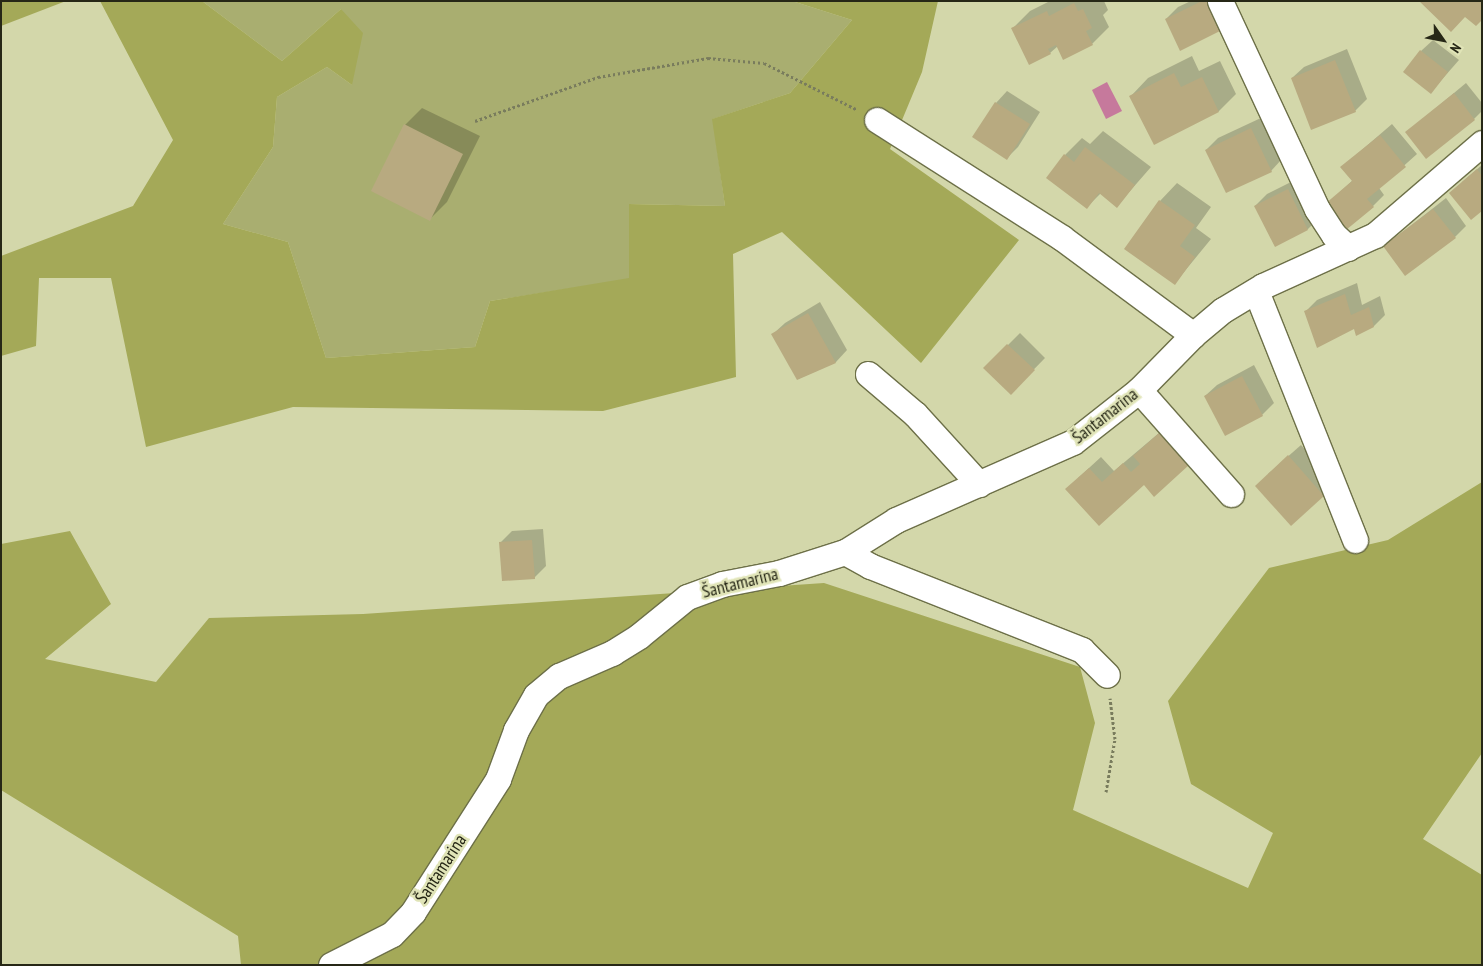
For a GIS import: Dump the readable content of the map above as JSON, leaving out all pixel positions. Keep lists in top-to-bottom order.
{
  "streets": {
    "street": ["Šantamarina"]
  },
  "north": "bottom right"
}
